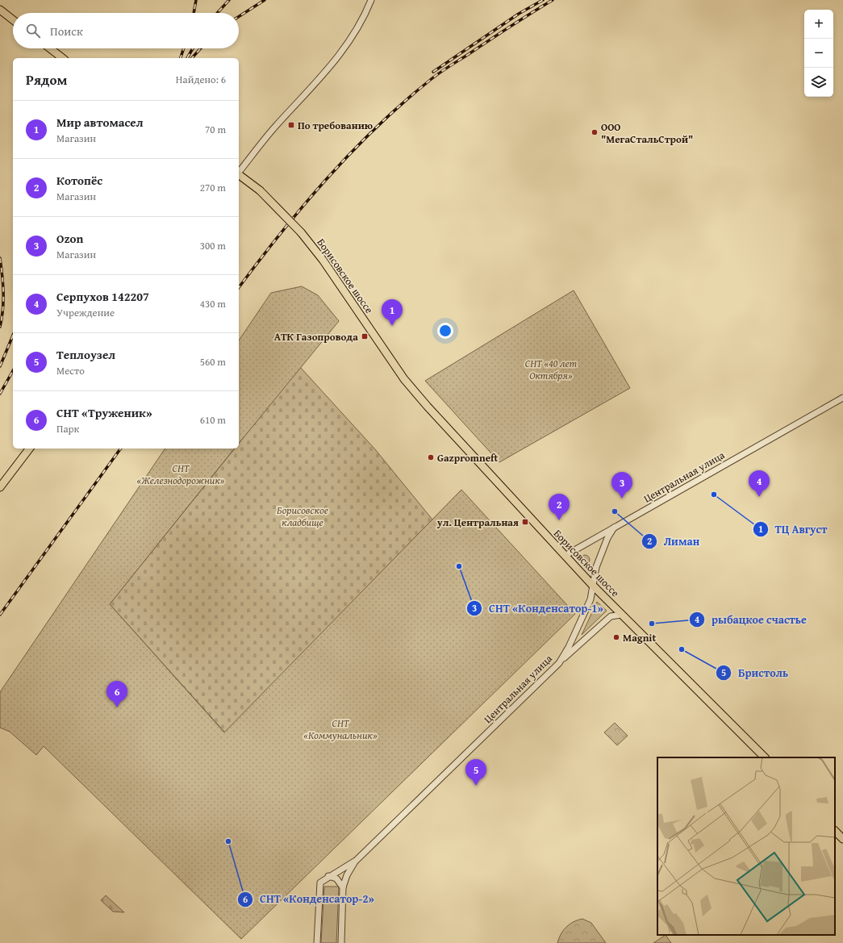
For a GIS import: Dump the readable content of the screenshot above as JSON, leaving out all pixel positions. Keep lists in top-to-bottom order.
{
  "streets": {
    "main road": ["Борисовское шоссе"],
    "street": ["Центральная улица"]
  },
  "crossings": [
    ["Борисовское шоссе", "Центральная улица"]
  ],
  "parks": [
    "СНТ «40 лет Октября»",
    "СНТ «Железнодорожник»",
    "Борисовское кладбище",
    "СНТ «Коммунальник»"
  ],
  "places": {
    "transit": ["По требованию", "АТК Газопровода", "ул. Центральная"],
    "other": [
      "ООО \"МегаСтальСтрой\"",
      "Gazpromneft",
      "ТЦ Август",
      "Лиман",
      "СНТ «Конденсатор-1»",
      "рыбацкое счастье",
      "Magnit",
      "Бристоль",
      "СНТ «Конденсатор-2»"
    ]
  },
  "page": {
    "map_buttons": ["+", "−"],
    "search": "Поиск",
    "heading": ["Рядом", "Найдено: 6"],
    "list": [
      {
        "mark": "1",
        "name": "Мир автомасел",
        "note": "Магазин",
        "value": "70 m"
      },
      {
        "mark": "2",
        "name": "Котопёс",
        "note": "Магазин",
        "value": "270 m"
      },
      {
        "mark": "3",
        "name": "Ozon",
        "note": "Магазин",
        "value": "300 m"
      },
      {
        "mark": "4",
        "name": "Серпухов 142207",
        "note": "Учреждение",
        "value": "430 m"
      },
      {
        "mark": "5",
        "name": "Теплоузел",
        "note": "Место",
        "value": "560 m"
      },
      {
        "mark": "6",
        "name": "СНТ «Труженик»",
        "note": "Парк",
        "value": "610 m"
      }
    ],
    "pins": [
      "1",
      "4",
      "3",
      "2",
      "6",
      "5"
    ]
  }
}
